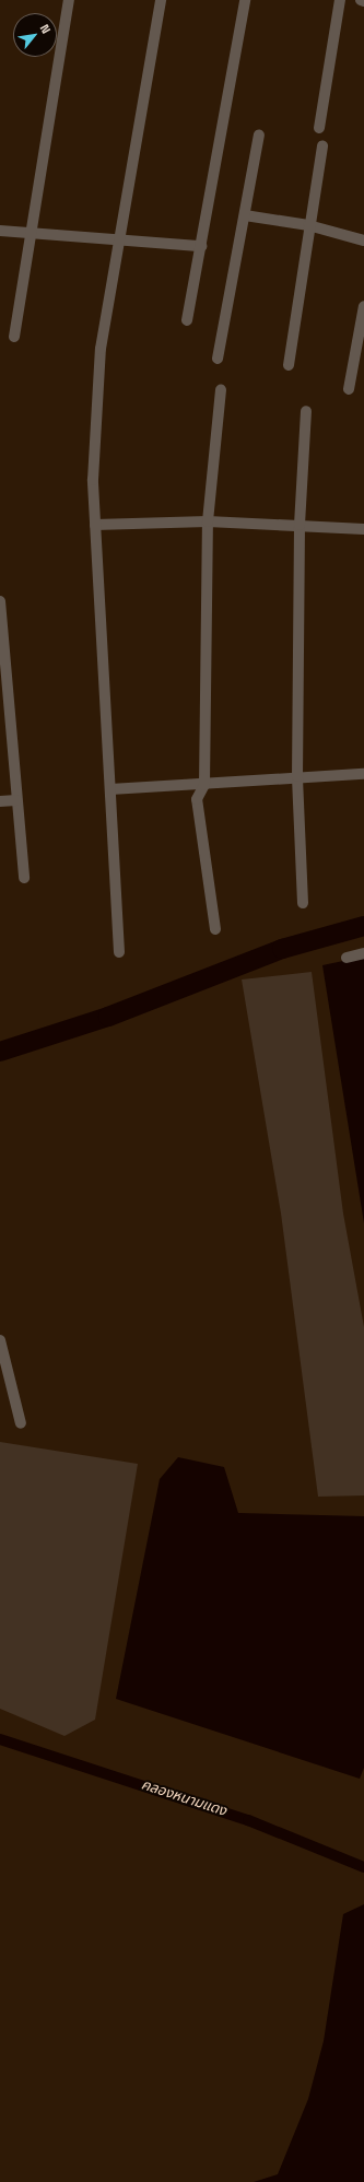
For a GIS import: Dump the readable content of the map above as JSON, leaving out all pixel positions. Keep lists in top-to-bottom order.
{
  "water": ["คลองหนามแดง"],
  "north": "top right"
}
